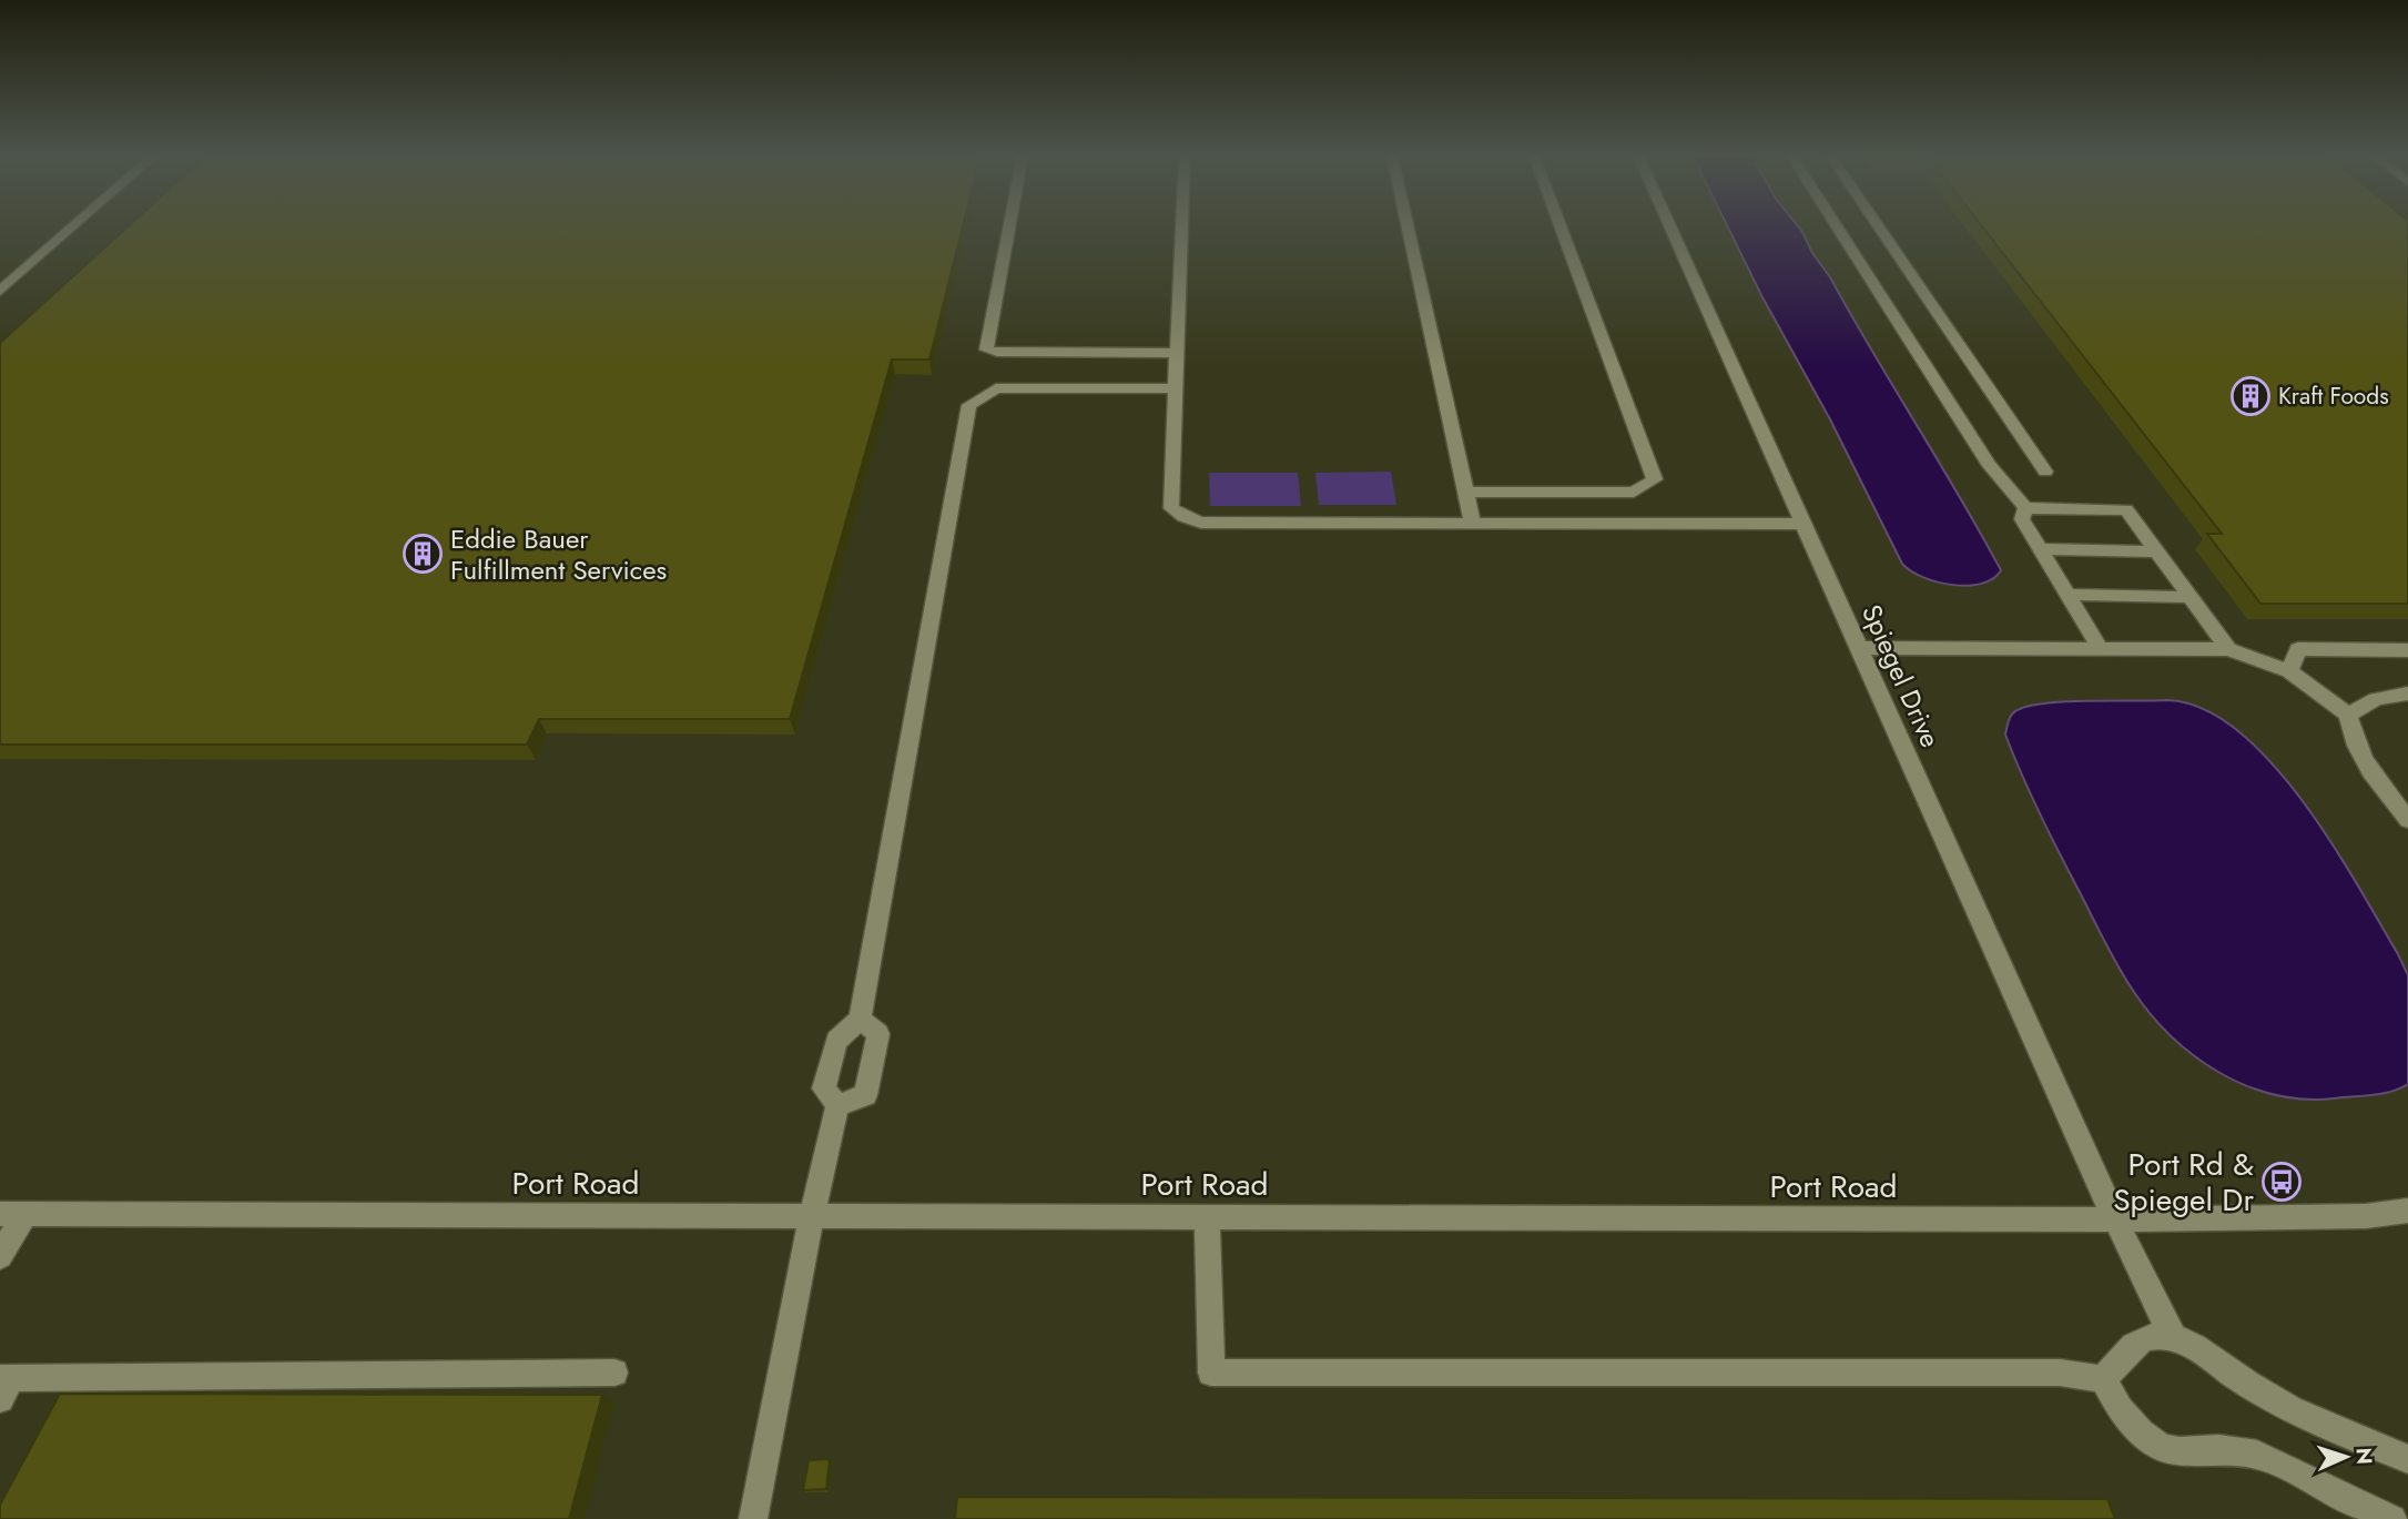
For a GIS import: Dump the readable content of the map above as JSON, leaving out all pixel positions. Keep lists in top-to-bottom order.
{
  "streets": {
    "street": ["Spiegel Drive", "Port Road"]
  },
  "crossings": [
    ["Spiegel Drive", "Port Road"]
  ],
  "places": {
    "building": ["Kraft Foods", "Eddie Bauer Fulfillment Services"],
    "bus stop": ["Port Rd & Spiegel Dr"]
  },
  "north": "right"
}
